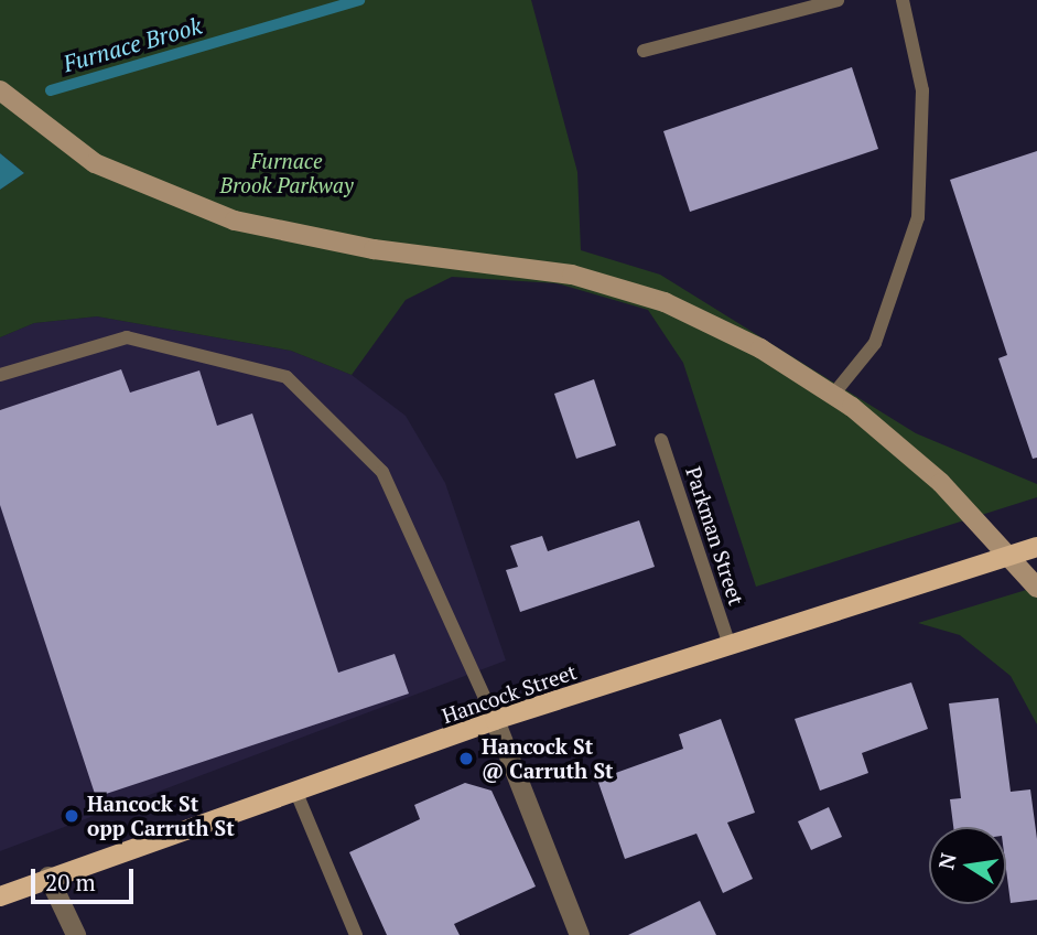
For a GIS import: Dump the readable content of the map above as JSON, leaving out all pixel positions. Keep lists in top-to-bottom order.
{
  "streets": {
    "main road": ["Hancock Street"],
    "lane": ["Parkman Street"]
  },
  "crossings": [
    ["Parkman Street", "Hancock Street"]
  ],
  "water": ["Furnace Brook"],
  "parks": ["Furnace Brook Parkway"],
  "places": ["Hancock St @ Carruth St", "Hancock St opp Carruth St"],
  "scale_bar": "20 m",
  "north": "left"
}
